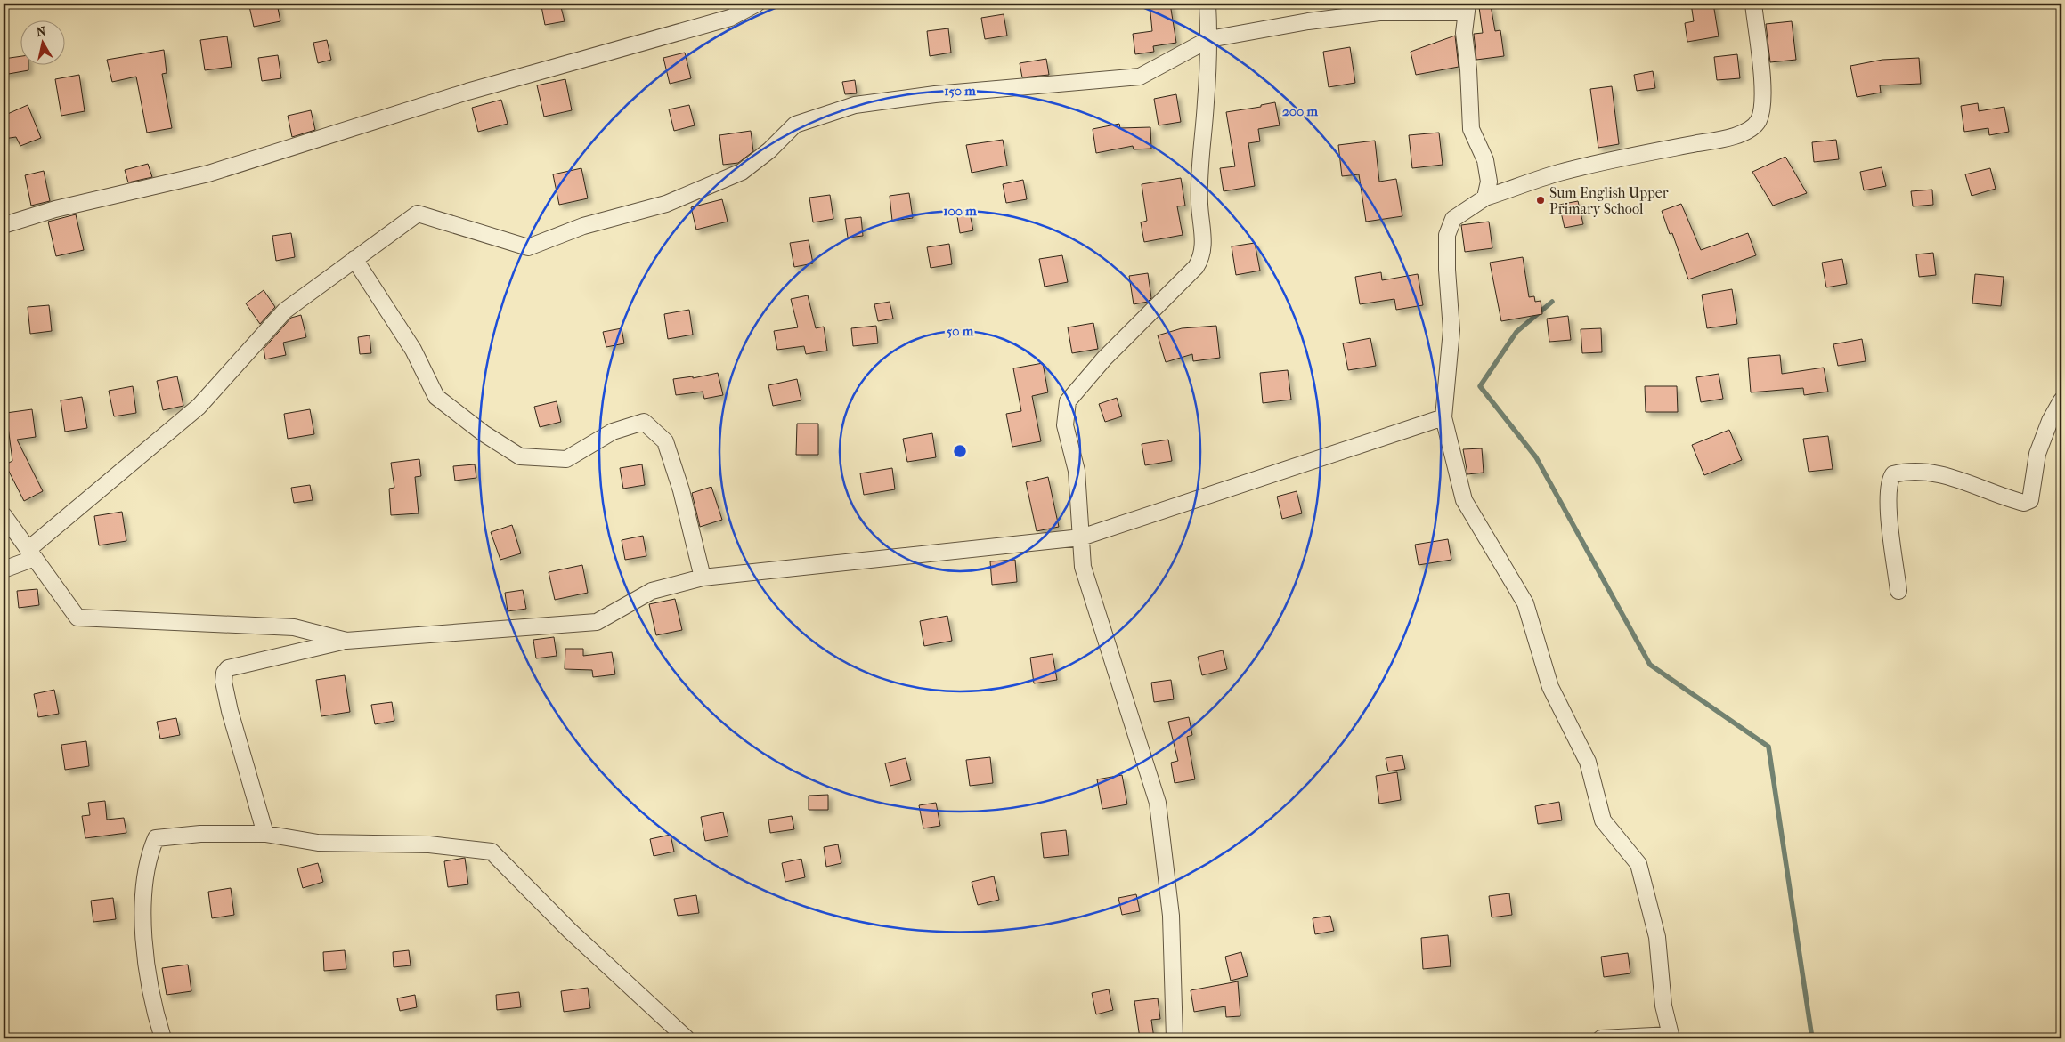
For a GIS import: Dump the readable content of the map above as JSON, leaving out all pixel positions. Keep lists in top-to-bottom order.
{
  "places": ["Sum English Upper Primary School"],
  "north": "top",
  "rings": [
    "150 m",
    "200 m",
    "100 m",
    "50 m"
  ]
}
